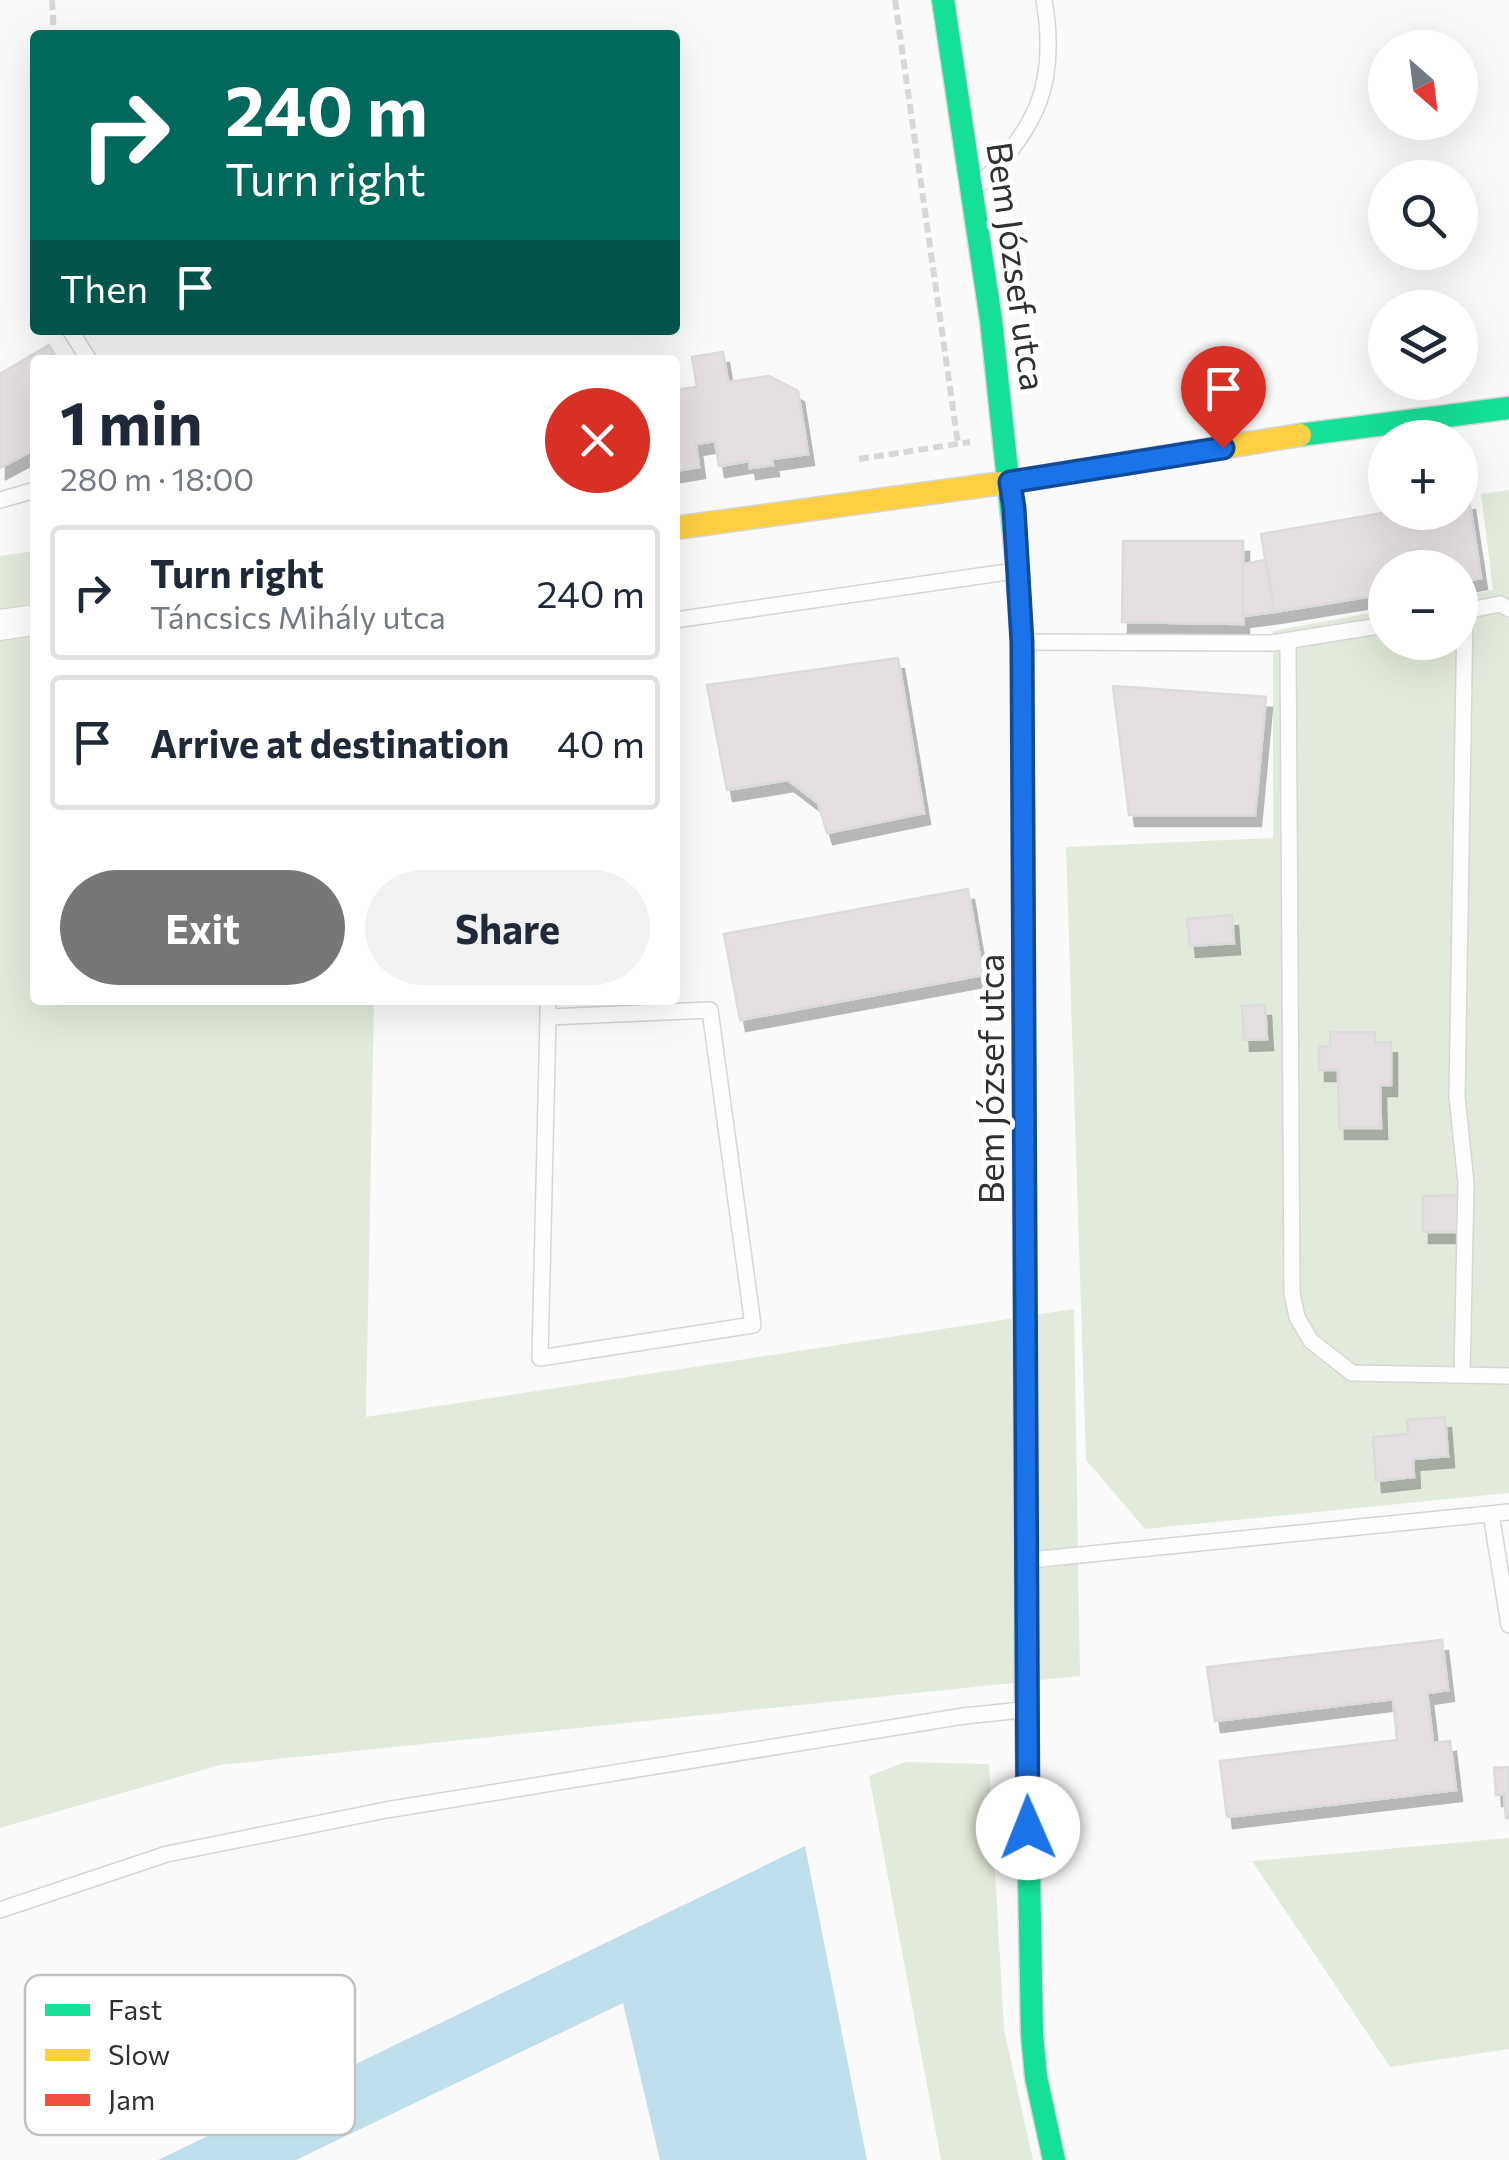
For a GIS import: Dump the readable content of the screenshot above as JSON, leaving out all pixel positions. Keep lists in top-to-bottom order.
{
  "streets": {
    "street": ["Bem József utca"]
  },
  "legend": ["Fast", "Slow", "Jam"],
  "north": "bottom right",
  "page": {
    "map_buttons": ["+", "−"],
    "turn": ["240 m", "Turn right"],
    "then": "Then",
    "heading": ["1 min", "280 m · 18:00"],
    "list": [
      {
        "name": "Turn right",
        "note": "Táncsics Mihály utca",
        "value": "240 m"
      },
      {
        "name": "Arrive at destination",
        "value": "40 m"
      }
    ],
    "buttons": ["Exit", "Share"]
  }
}
